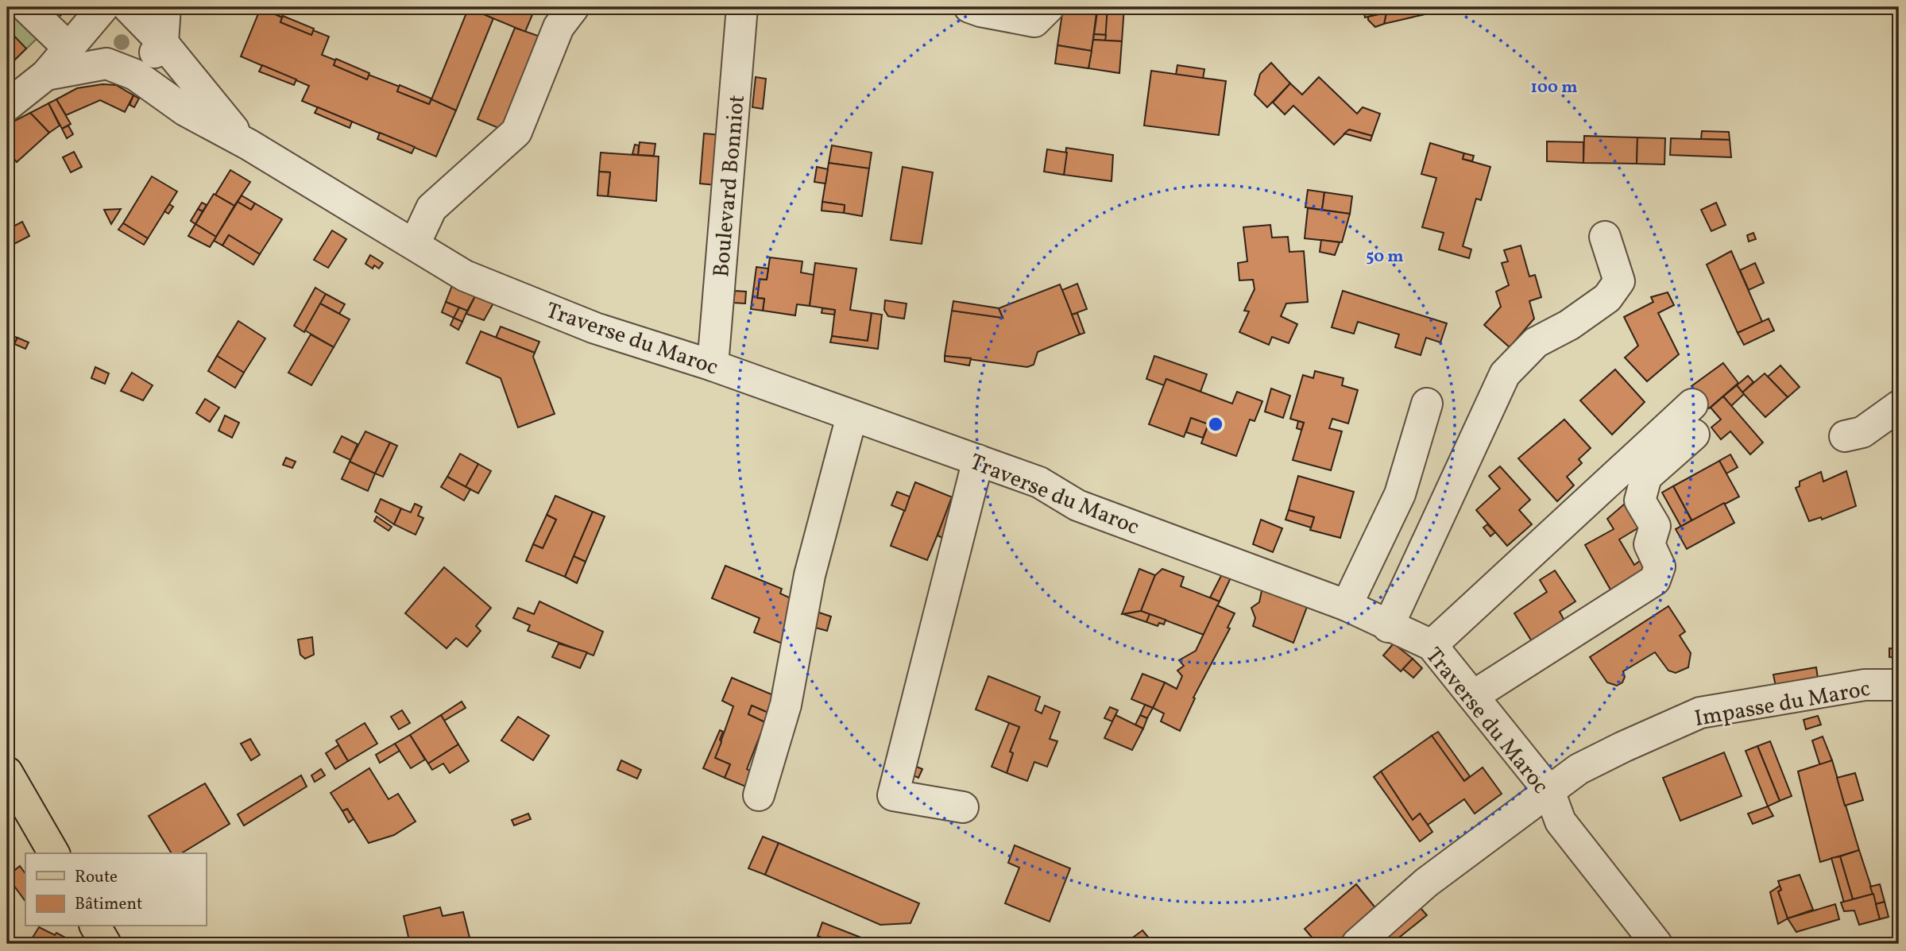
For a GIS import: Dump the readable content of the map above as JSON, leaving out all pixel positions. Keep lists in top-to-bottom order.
{
  "streets": {
    "street": ["Boulevard Bonniot", "Traverse du Maroc", "Impasse du Maroc"]
  },
  "crossings": [
    ["Boulevard Bonniot", "Traverse du Maroc"],
    ["Traverse du Maroc", "Impasse du Maroc"]
  ],
  "legend": ["Route", "Bâtiment"],
  "rings": ["100 m", "50 m"]
}
